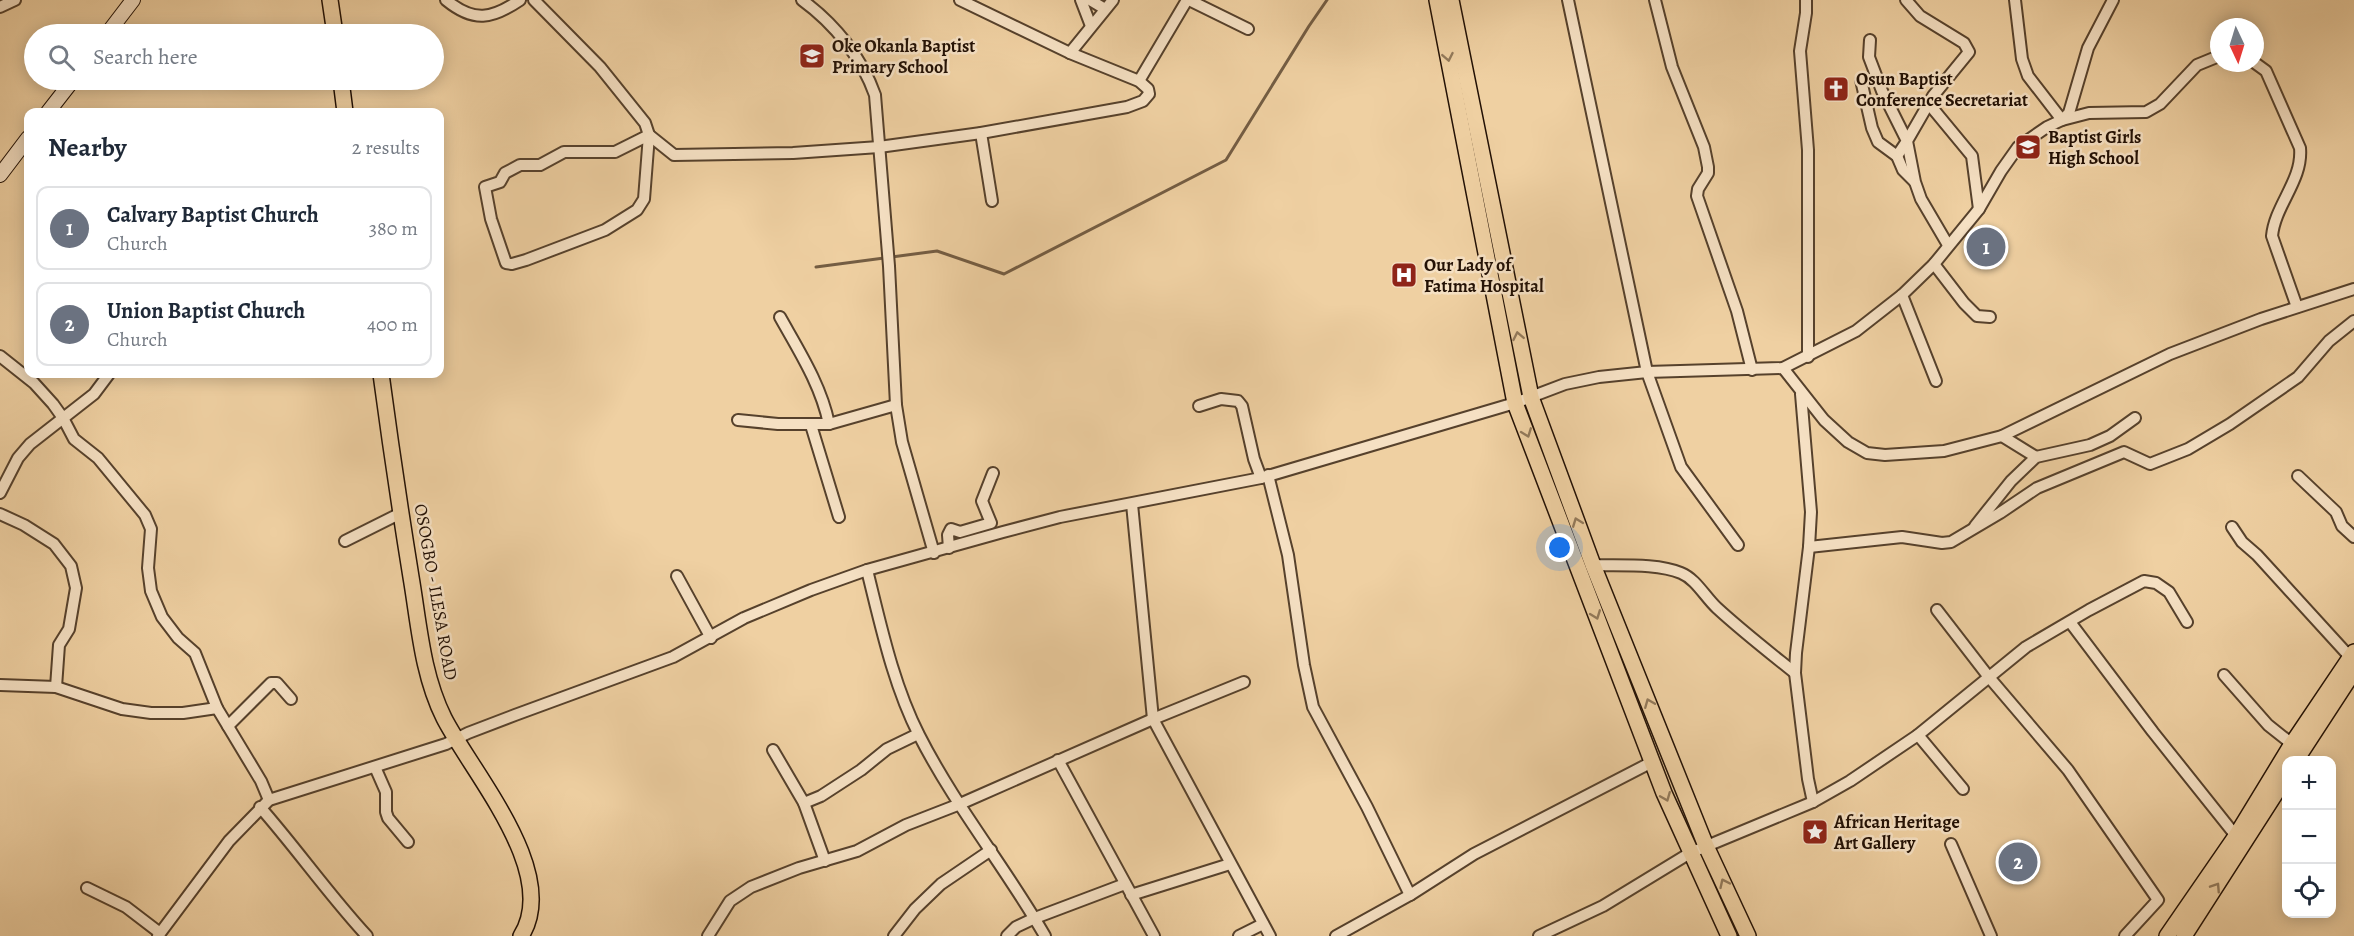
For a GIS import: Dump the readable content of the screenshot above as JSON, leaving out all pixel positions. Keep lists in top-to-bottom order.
{
  "streets": {
    "main road": ["OSOGBO - ILESA ROAD"]
  },
  "places": {
    "school or university": ["Oke Okanla Baptist Primary School", "Baptist Girls High School"],
    "church": ["Osun Baptist Conference Secretariat"],
    "hospital": ["Our Lady of Fatima Hospital"],
    "place": ["African Heritage Art Gallery"]
  },
  "north": "bottom",
  "page": {
    "search": "Search here",
    "heading": ["Nearby", "2 results"],
    "list": [
      {
        "mark": "1",
        "name": "Calvary Baptist Church",
        "note": "Church",
        "value": "380 m"
      },
      {
        "mark": "2",
        "name": "Union Baptist Church",
        "note": "Church",
        "value": "400 m"
      }
    ],
    "pins": ["1", "2"],
    "map_buttons": ["+", "−"]
  }
}
